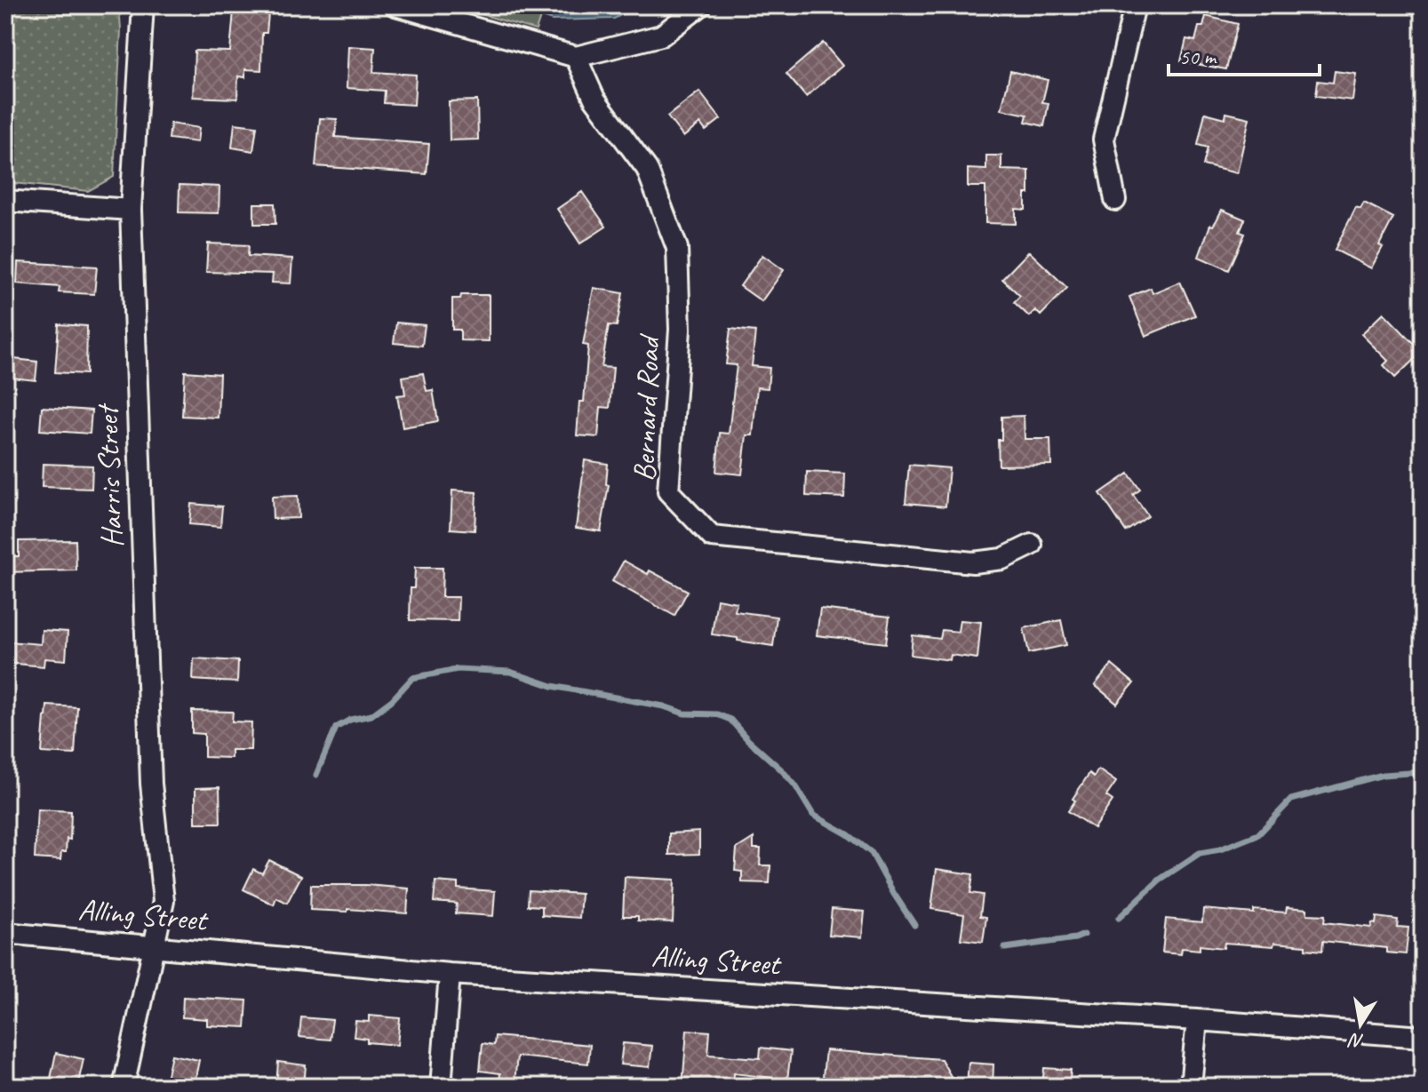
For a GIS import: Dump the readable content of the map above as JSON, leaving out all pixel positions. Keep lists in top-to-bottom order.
{
  "streets": {
    "street": ["Bernard Road", "Harris Street", "Alling Street"]
  },
  "crossings": [
    ["Harris Street", "Alling Street"]
  ],
  "scale_bar": "50 m",
  "north": "bottom"
}
